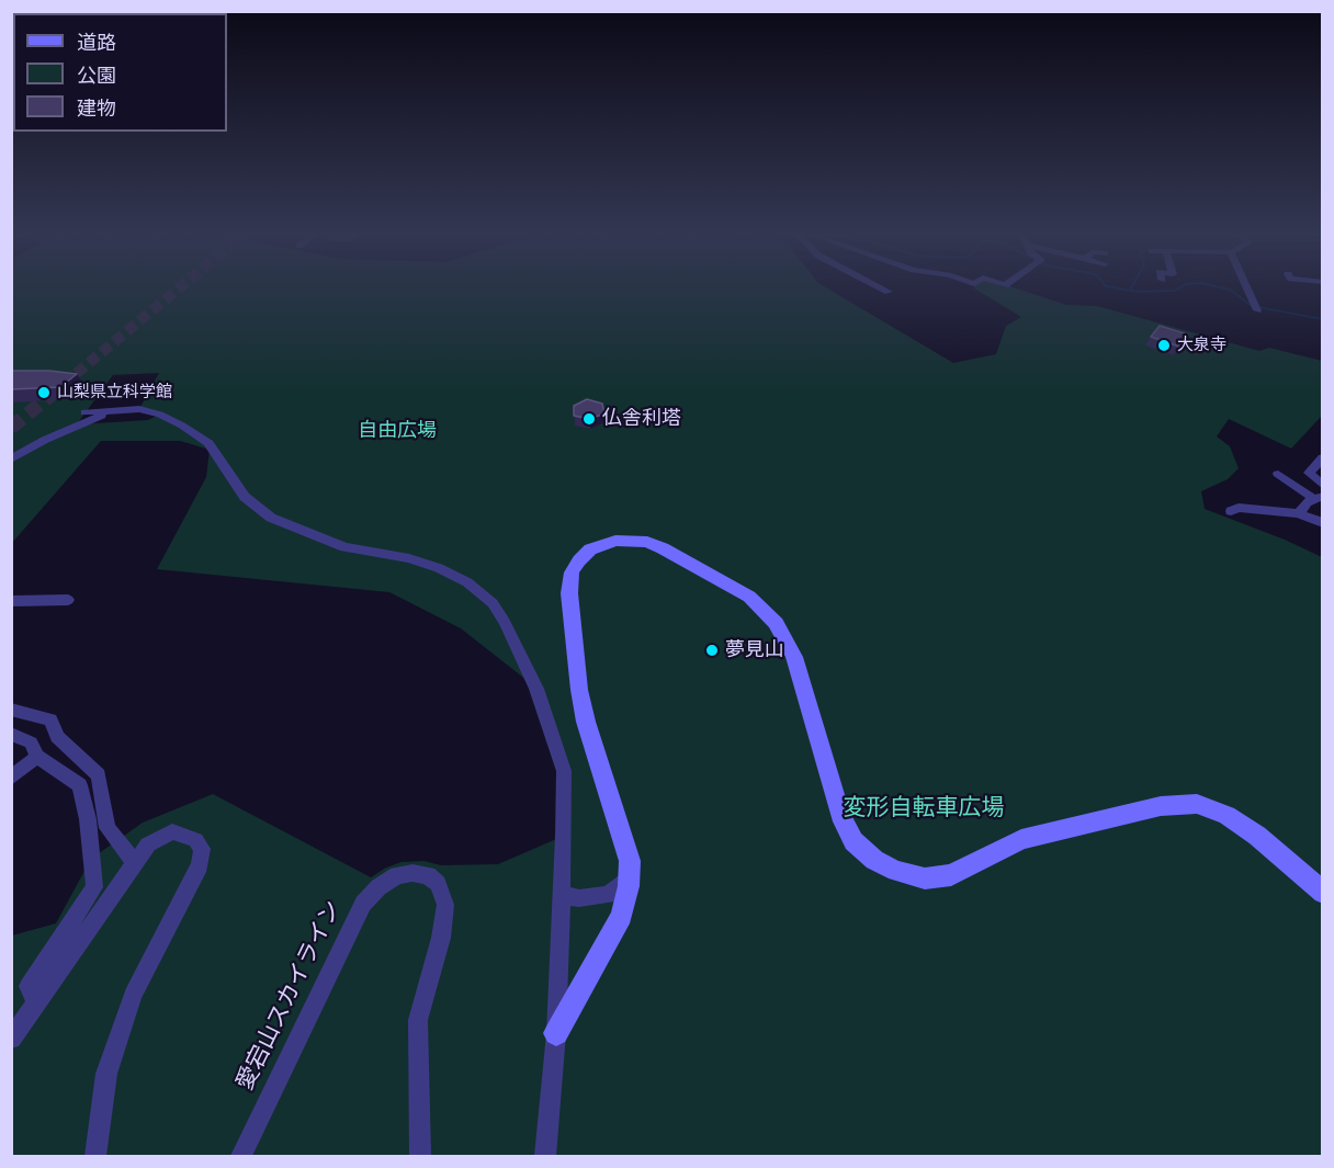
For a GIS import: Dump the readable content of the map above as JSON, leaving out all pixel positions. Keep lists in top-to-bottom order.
{
  "streets": {
    "street": ["愛宕山スカイライン"]
  },
  "parks": ["自由広場", "変形自転車広場"],
  "places": [
    "大泉寺",
    "山梨県立科学館",
    "仏舎利塔",
    "夢見山"
  ],
  "legend": ["道路", "公園", "建物"]
}
